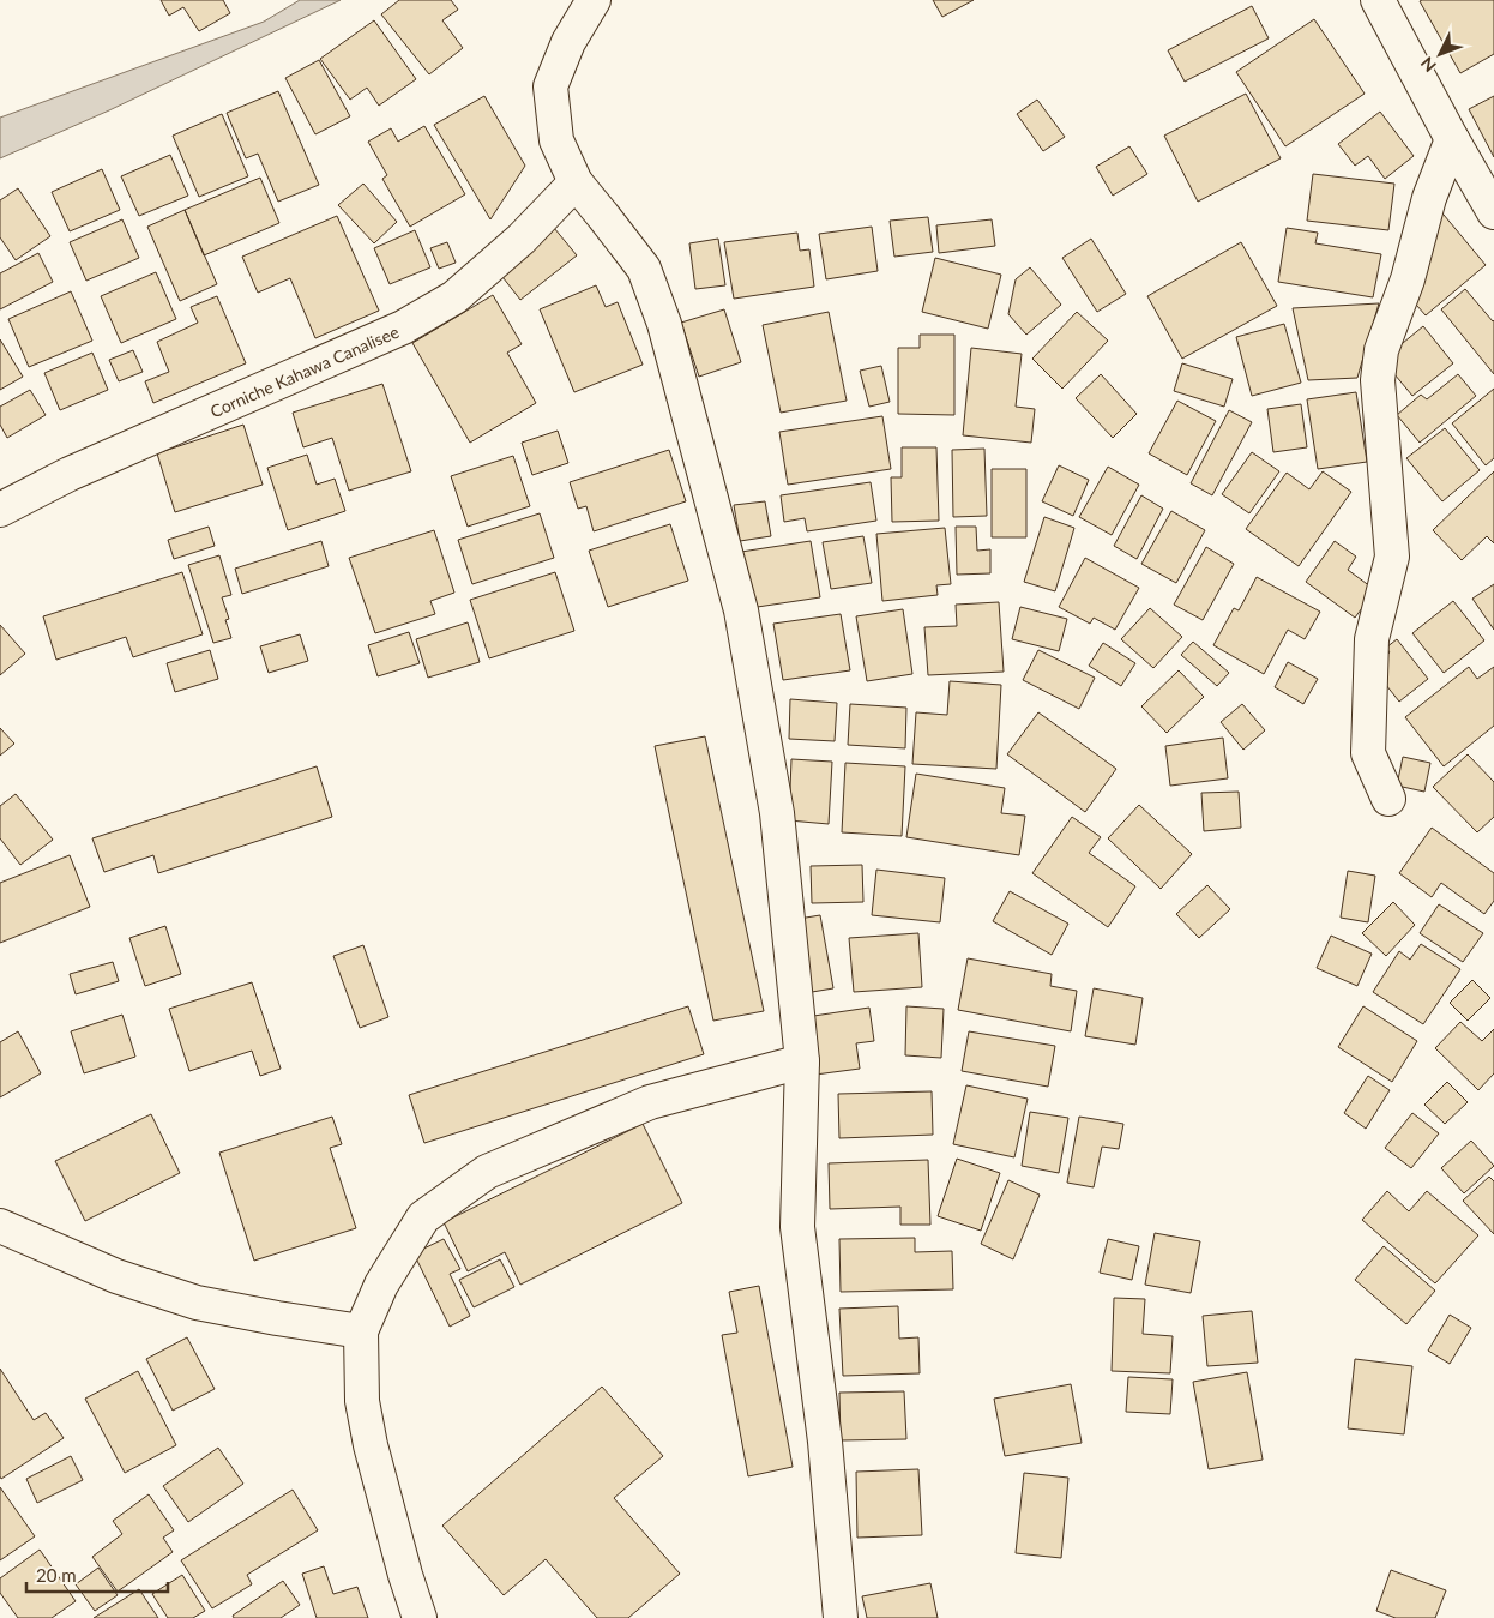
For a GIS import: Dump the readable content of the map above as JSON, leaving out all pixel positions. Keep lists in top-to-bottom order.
{
  "streets": {
    "street": ["Corniche Kahawa Canalisee"]
  },
  "scale_bar": "20 m",
  "north": "bottom left"
}
